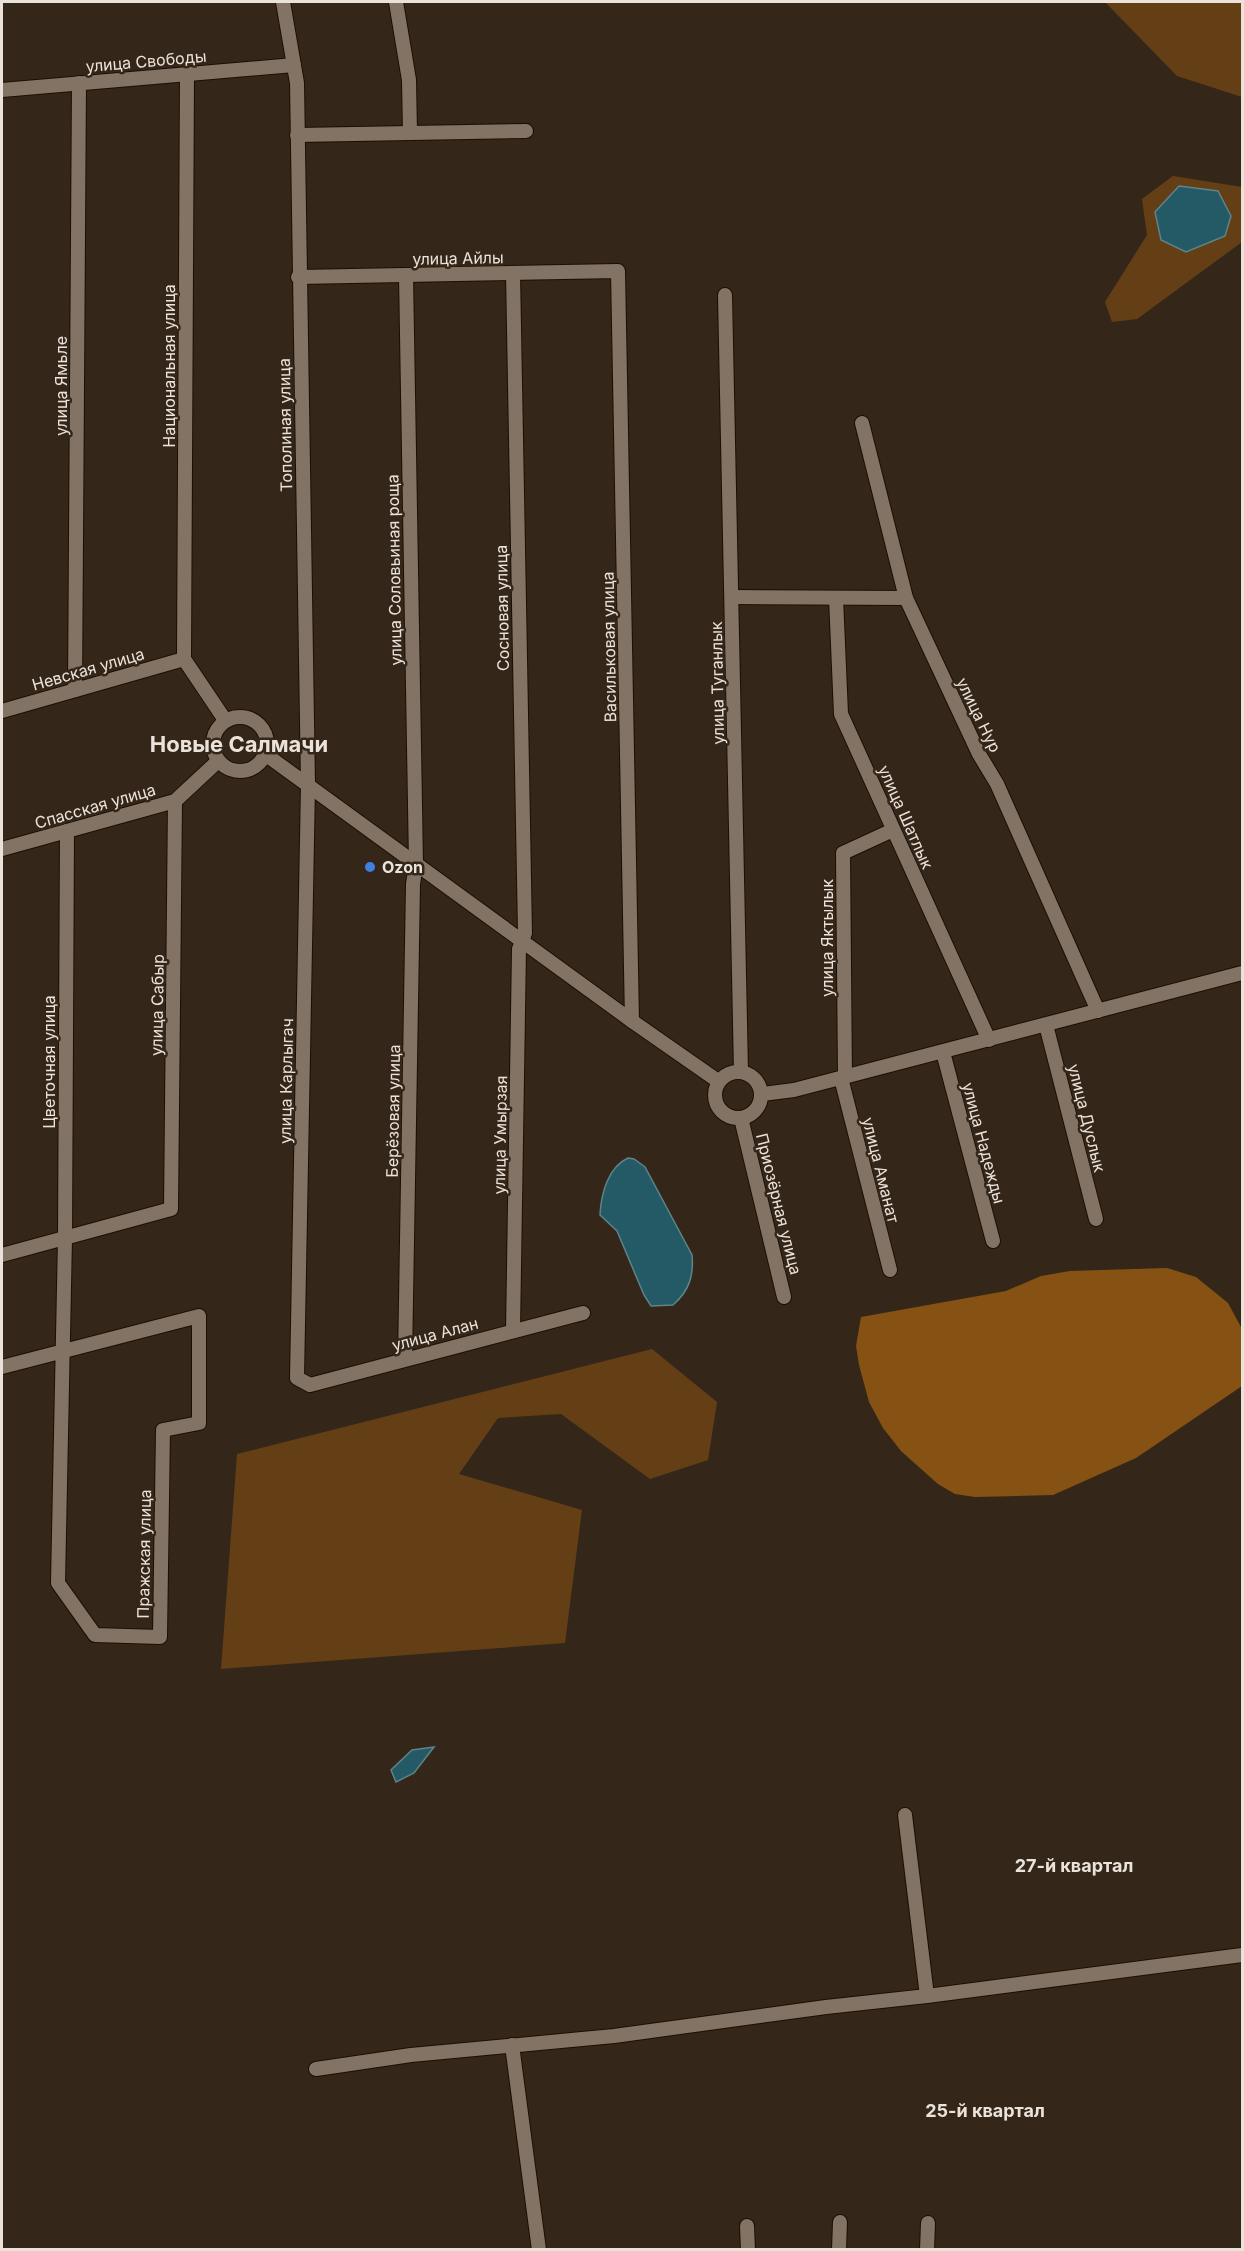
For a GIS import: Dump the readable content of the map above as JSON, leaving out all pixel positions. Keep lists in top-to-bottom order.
{
  "streets": {
    "street": [
      "улица Свободы",
      "улица Айлы",
      "Национальная улица",
      "улица Ямьле",
      "Тополиная улица",
      "улица Соловьиная роща",
      "Сосновая улица",
      "Васильковая улица",
      "Невская улица",
      "улица Туганлык",
      "улица Нур",
      "Спасская улица",
      "улица Шатлык",
      "улица Яктылык",
      "улица Сабыр",
      "Цветочная улица",
      "улица Карлыгач",
      "Берёзовая улица",
      "улица Дуслык",
      "улица Умырзая",
      "улица Надежды",
      "улица Аманат",
      "Приозёрная улица",
      "улица Алан",
      "Пражская улица"
    ]
  },
  "crossings": [
    ["улица Свободы", "Национальная улица"],
    ["улица Свободы", "улица Ямьле"],
    ["улица Свободы", "Тополиная улица"],
    ["улица Айлы", "Тополиная улица"],
    ["улица Айлы", "улица Соловьиная роща"],
    ["улица Айлы", "Сосновая улица"],
    ["улица Айлы", "Васильковая улица"],
    ["Национальная улица", "Невская улица"],
    ["улица Ямьле", "Невская улица"],
    ["Тополиная улица", "улица Карлыгач"],
    ["улица Соловьиная роща", "Берёзовая улица"],
    ["Сосновая улица", "улица Умырзая"],
    ["улица Туганлык", "Приозёрная улица"],
    ["Спасская улица", "улица Сабыр"],
    ["Спасская улица", "Цветочная улица"],
    ["улица Шатлык", "улица Яктылык"],
    ["улица Яктылык", "улица Аманат"],
    ["улица Сабыр", "Цветочная улица"],
    ["Цветочная улица", "Пражская улица"],
    ["улица Карлыгач", "улица Алан"],
    ["Берёзовая улица", "улица Алан"],
    ["улица Умырзая", "улица Алан"]
  ],
  "districts": ["Новые Салмачи", "27-й квартал", "25-й квартал"],
  "places": ["Ozon"]
}
